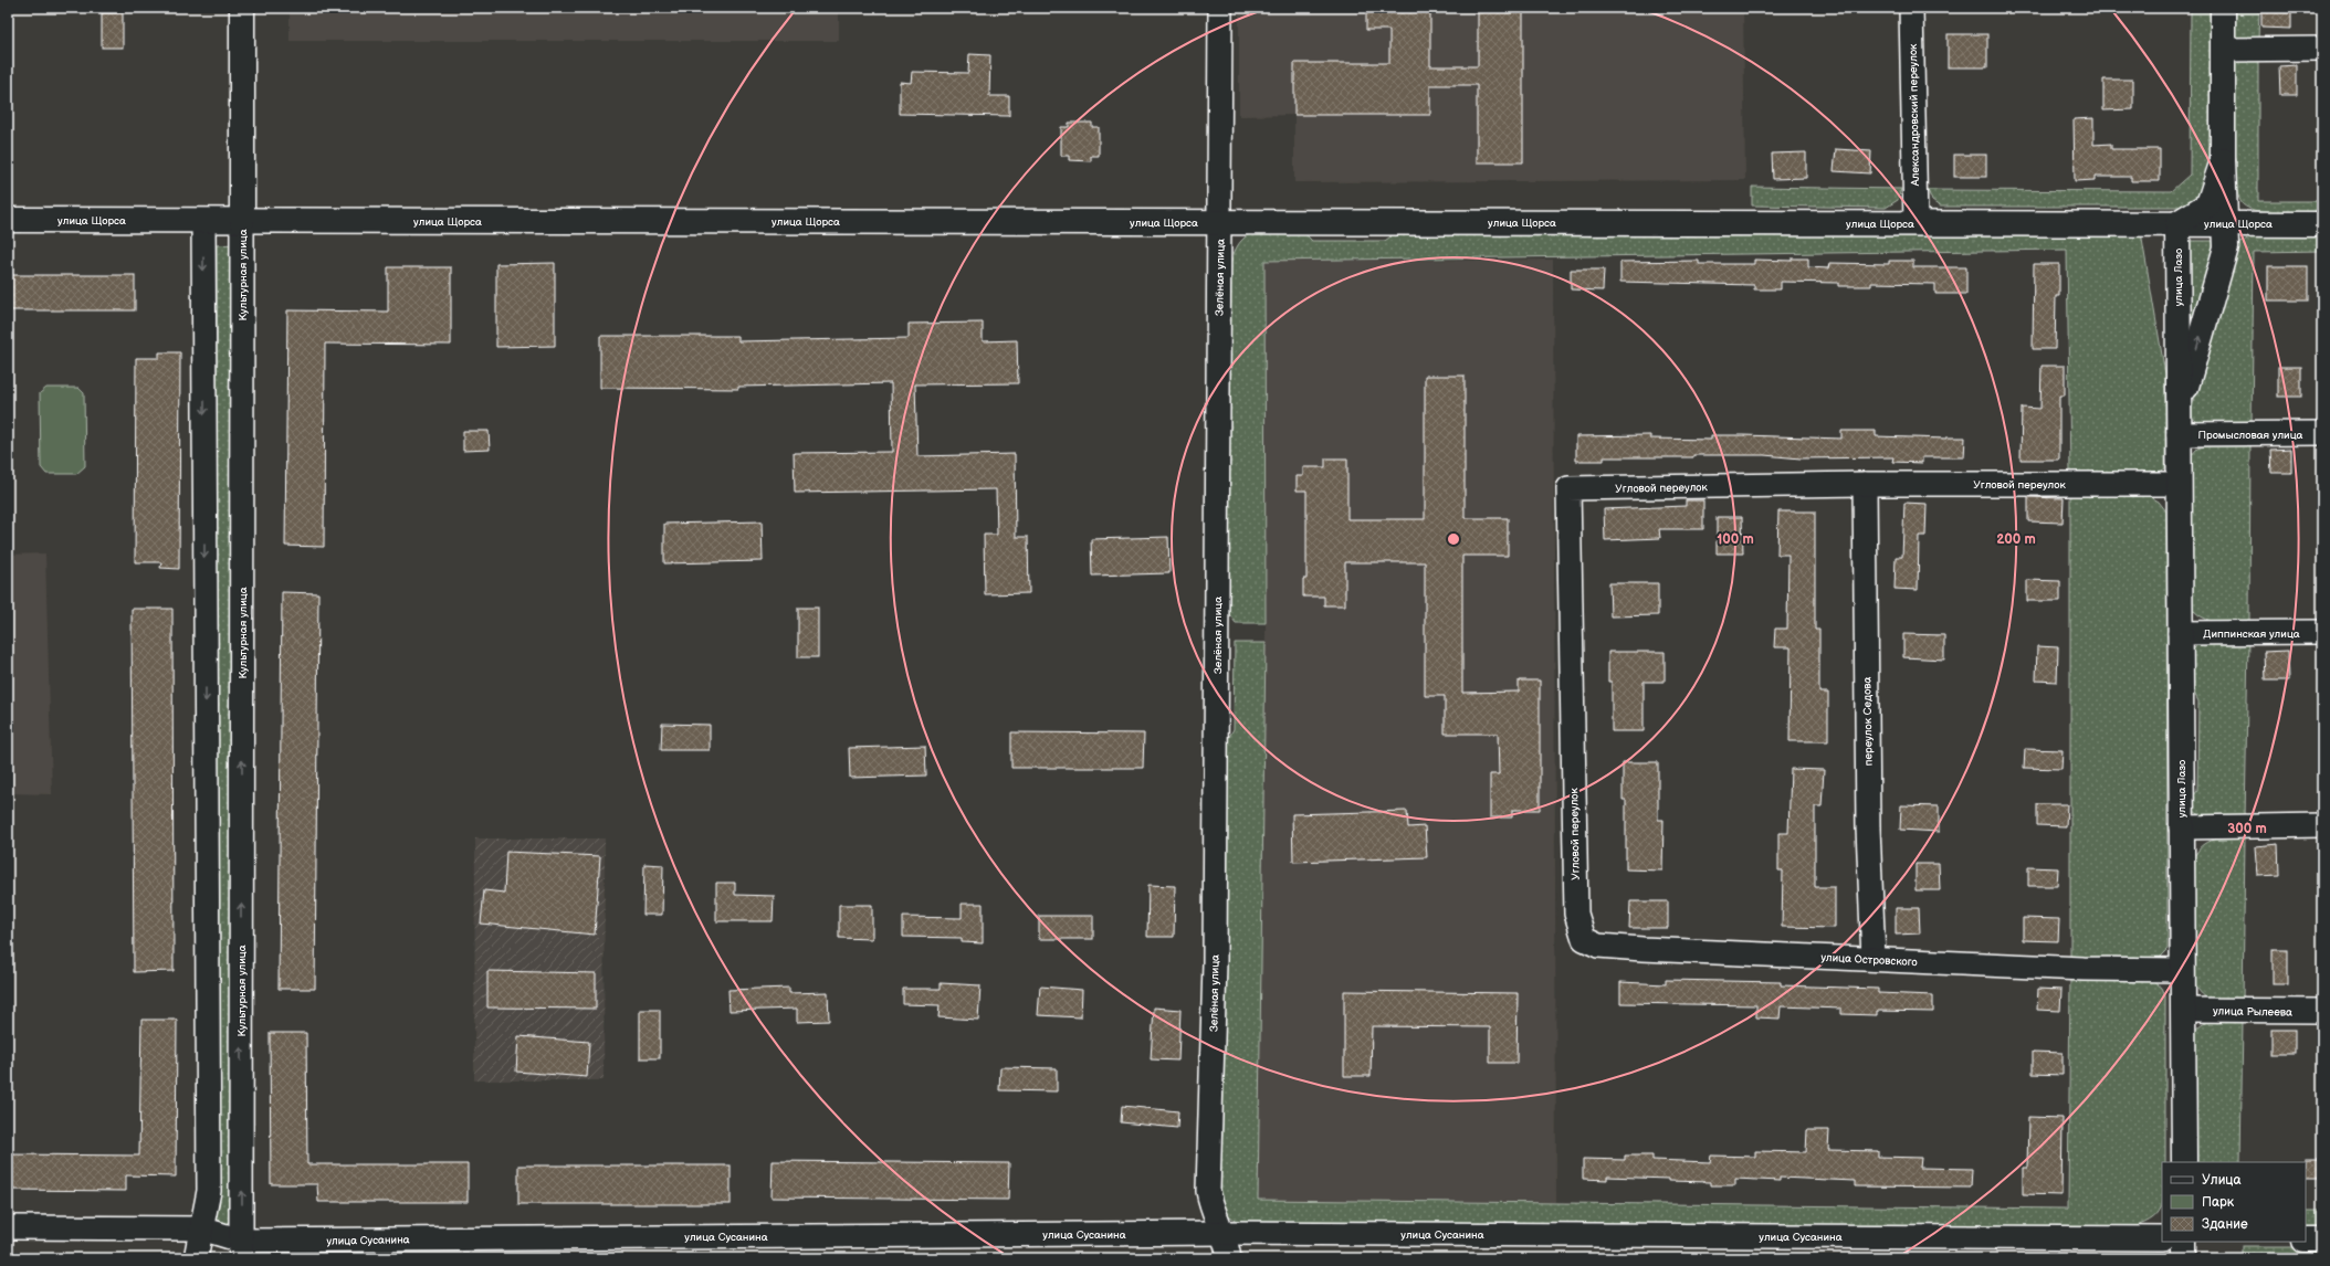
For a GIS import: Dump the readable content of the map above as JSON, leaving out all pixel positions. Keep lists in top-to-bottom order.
{
  "streets": {
    "street": [
      "Александровский переулок",
      "улица Щорса",
      "Культурная улица",
      "Зелёная улица",
      "улица Лазо",
      "Промысловая улица",
      "Угловой переулок",
      "Диппинская улица",
      "переулок Седова",
      "улица Островского",
      "улица Рылеева",
      "улица Сусанина"
    ]
  },
  "crossings": [
    ["Александровский переулок", "улица Щорса"],
    ["улица Щорса", "Культурная улица"],
    ["улица Щорса", "Зелёная улица"],
    ["улица Щорса", "улица Лазо"],
    ["Культурная улица", "улица Сусанина"],
    ["Зелёная улица", "улица Сусанина"],
    ["улица Лазо", "Промысловая улица"],
    ["улица Лазо", "Угловой переулок"],
    ["улица Лазо", "Диппинская улица"],
    ["улица Лазо", "улица Островского"],
    ["улица Лазо", "улица Рылеева"],
    ["Угловой переулок", "переулок Седова"],
    ["Угловой переулок", "улица Островского"],
    ["переулок Седова", "улица Островского"]
  ],
  "legend": ["Улица", "Парк", "Здание"],
  "rings": ["100 m", "200 m", "300 m"]
}
